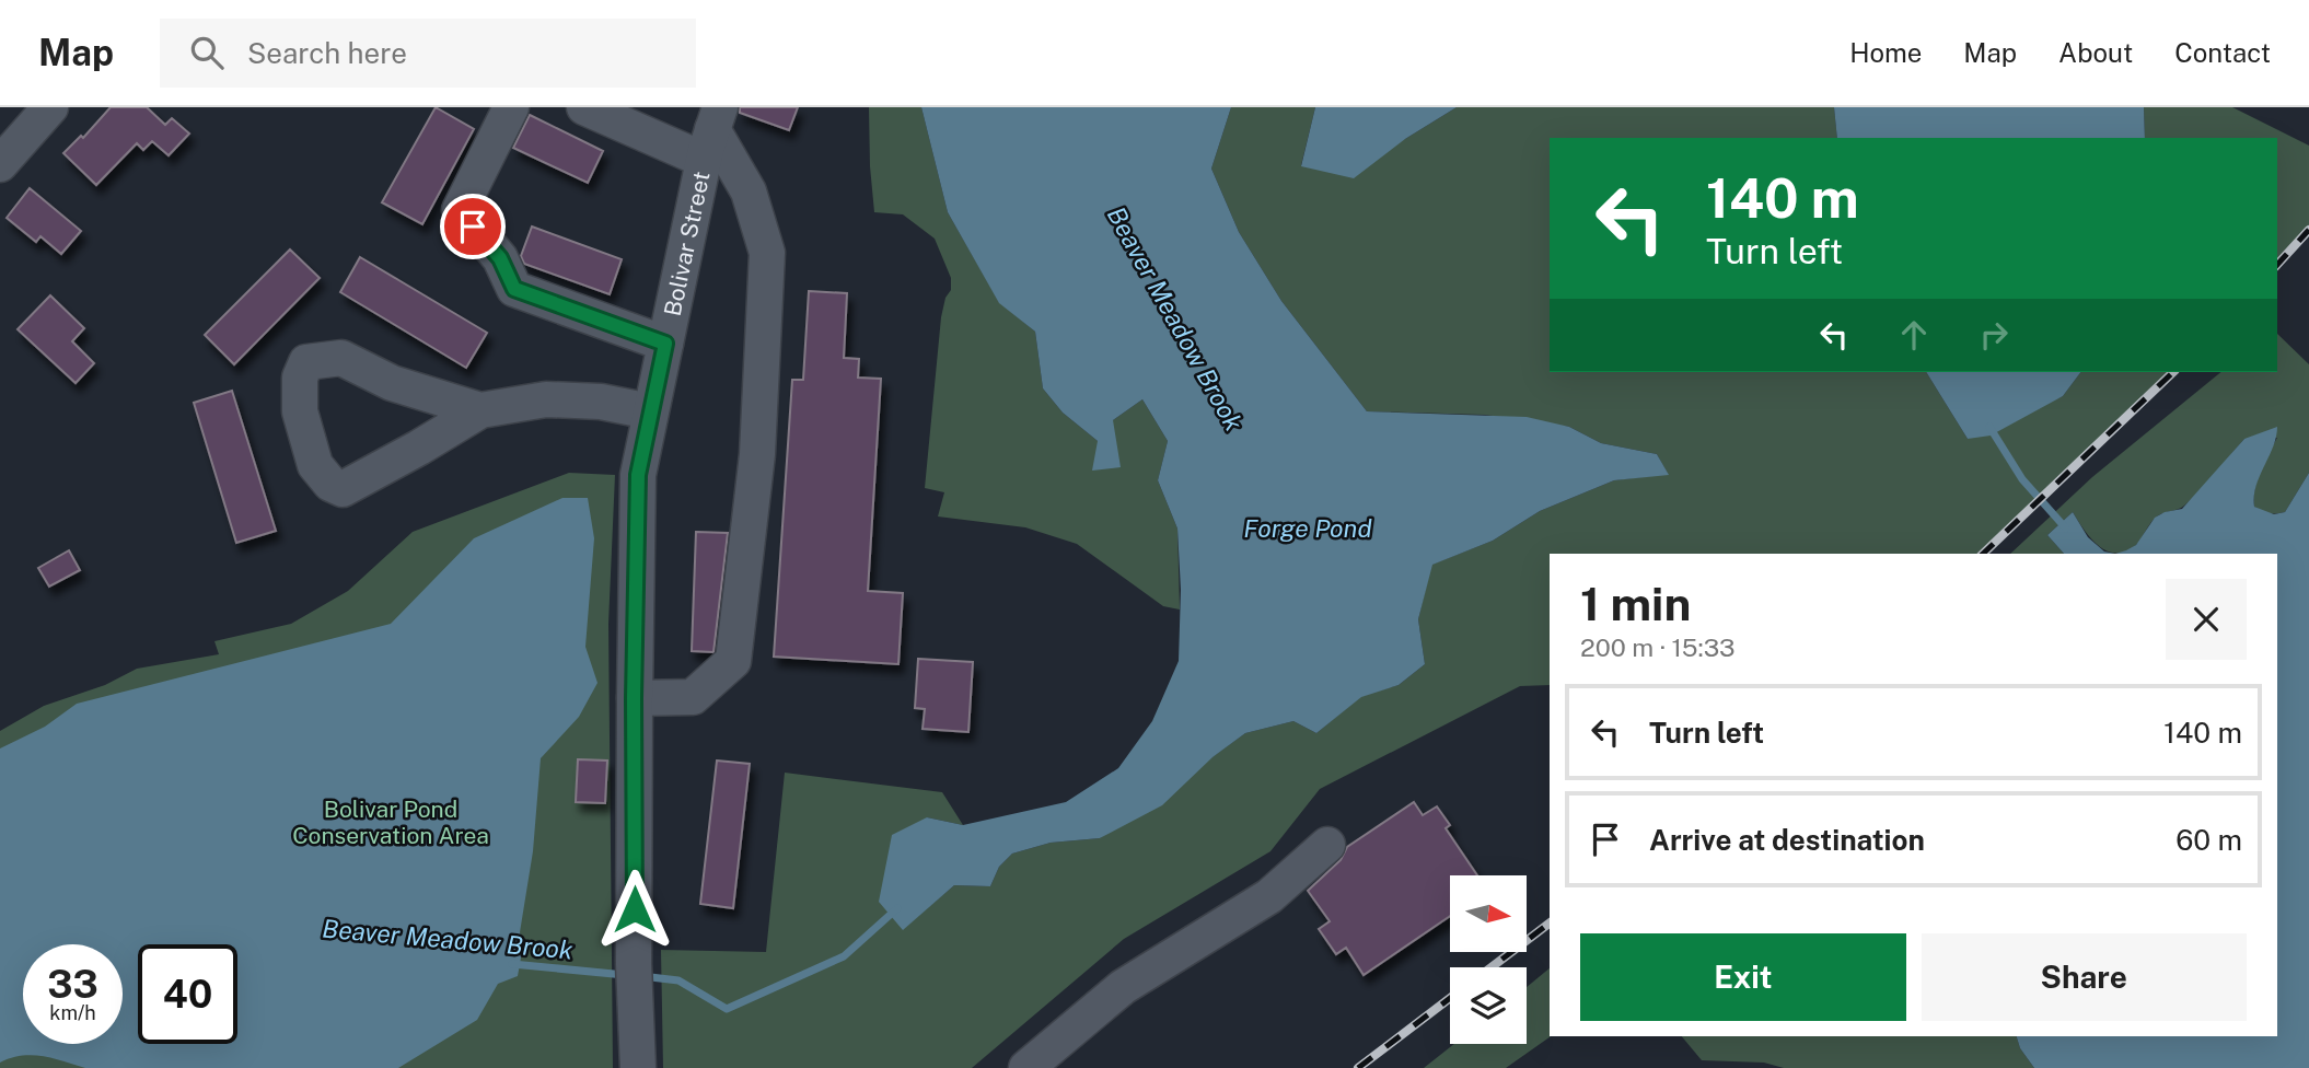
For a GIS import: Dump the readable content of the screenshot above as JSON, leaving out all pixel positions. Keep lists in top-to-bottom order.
{
  "streets": {
    "street": ["Bolivar Street"]
  },
  "water": ["Beaver Meadow Brook", "Forge Pond"],
  "parks": ["Bolivar Pond Conservation Area"],
  "north": "right",
  "page": {
    "header": "Map",
    "search": "Search here",
    "nav": [
      "Home",
      "Map",
      "About",
      "Contact"
    ],
    "turn": ["140 m", "Turn left"],
    "heading": ["1 min", "200 m · 15:33"],
    "list": [
      {
        "name": "Turn left",
        "value": "140 m"
      },
      {
        "name": "Arrive at destination",
        "value": "60 m"
      }
    ],
    "buttons": ["Exit", "Share"],
    "speed": "33 km/h",
    "limit": "40"
  }
}
